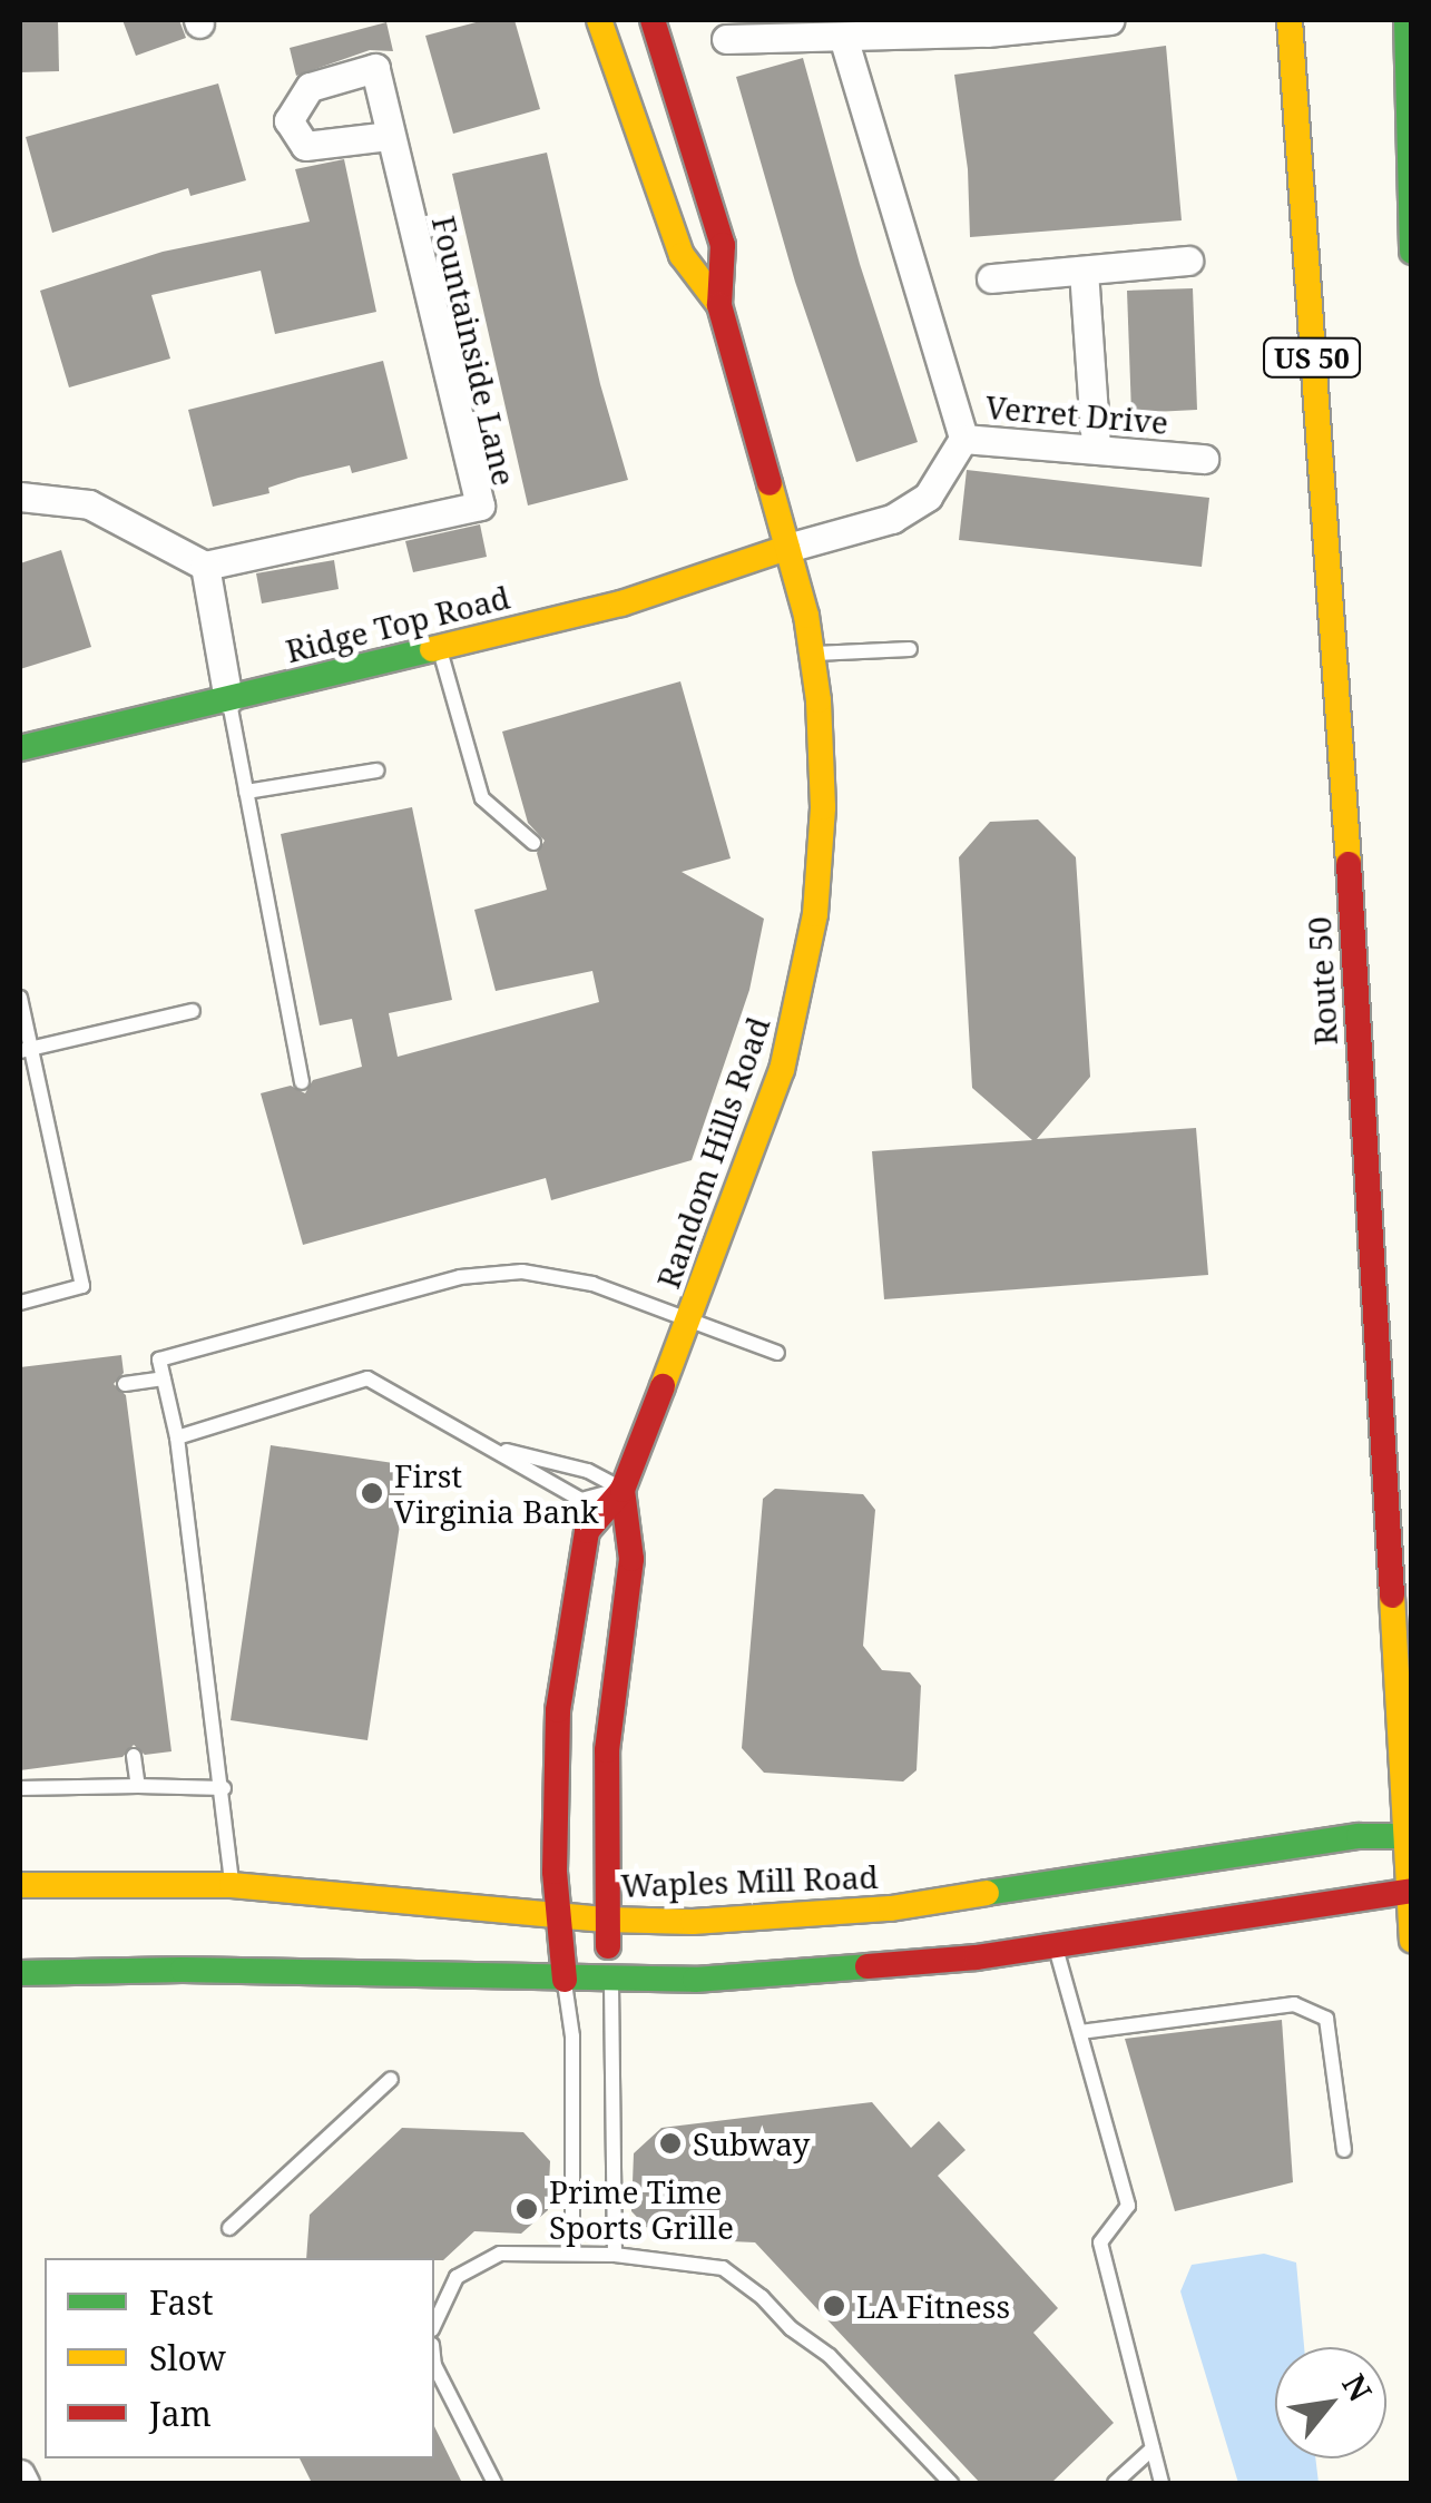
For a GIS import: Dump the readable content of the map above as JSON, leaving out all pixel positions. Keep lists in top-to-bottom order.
{
  "streets": {
    "main road": [
      "US 50",
      "Ridge Top Road",
      "Route 50",
      "Random Hills Road",
      "Waples Mill Road"
    ],
    "street": ["Fountainside Lane", "Verret Drive"]
  },
  "crossings": [
    ["Verret Drive", "Ridge Top Road"],
    ["Verret Drive", "Random Hills Road"],
    ["Ridge Top Road", "Random Hills Road"],
    ["Route 50", "Waples Mill Road"],
    ["Random Hills Road", "Waples Mill Road"]
  ],
  "places": [
    "First Virginia Bank",
    "Subway",
    "Prime Time Sports Grille",
    "LA Fitness"
  ],
  "legend": ["Fast", "Slow", "Jam"],
  "north": "top right"
}
